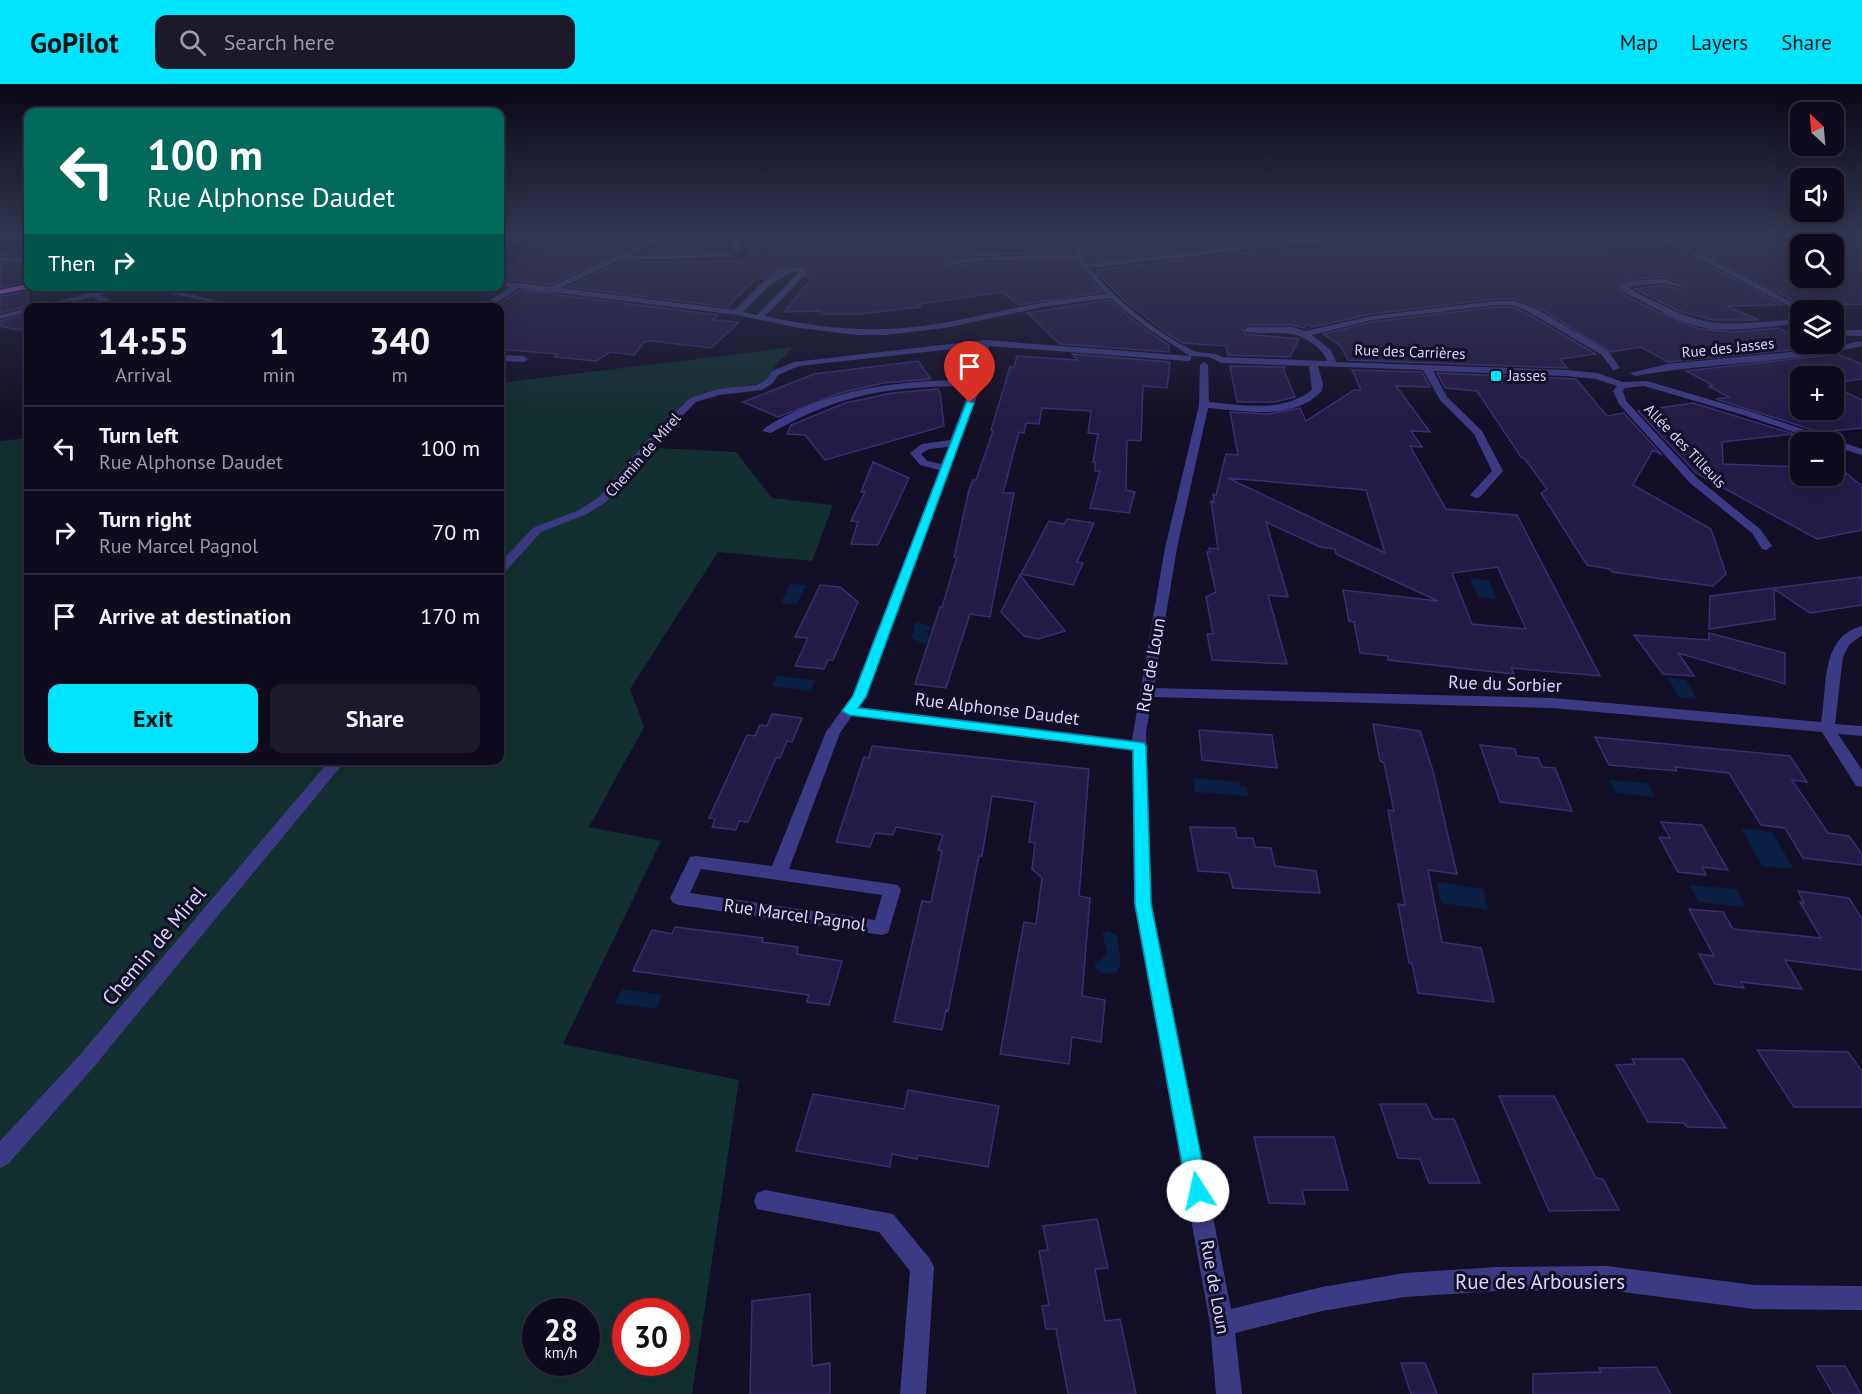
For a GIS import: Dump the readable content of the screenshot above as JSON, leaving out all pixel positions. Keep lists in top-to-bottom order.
{
  "streets": {
    "street": [
      "Rue des Jasses",
      "Rue des Carrières",
      "Allée des Tilleuls",
      "Chemin de Mirel",
      "Rue de Loun",
      "Rue du Sorbier",
      "Rue Alphonse Daudet",
      "Rue Marcel Pagnol",
      "Rue des Arbousiers"
    ]
  },
  "crossings": [
    ["Rue des Carrières", "Chemin de Mirel"],
    ["Rue des Carrières", "Rue de Loun"],
    ["Rue de Loun", "Rue du Sorbier"],
    ["Rue de Loun", "Rue Alphonse Daudet"],
    ["Rue de Loun", "Rue des Arbousiers"]
  ],
  "places": {
    "transit": ["Jasses"]
  },
  "north": "top left",
  "page": {
    "header": "GoPilot",
    "search": "Search here",
    "nav": ["Map", "Layers", "Share"],
    "map_buttons": ["+", "−"],
    "turn": ["100 m", "Rue Alphonse Daudet"],
    "then": "Then",
    "eta": [
      "14:55",
      "Arrival",
      "1",
      "min",
      "340",
      "m"
    ],
    "list": [
      {
        "name": "Turn left",
        "note": "Rue Alphonse Daudet",
        "value": "100 m"
      },
      {
        "name": "Turn right",
        "note": "Rue Marcel Pagnol",
        "value": "70 m"
      },
      {
        "name": "Arrive at destination",
        "value": "170 m"
      }
    ],
    "buttons": ["Exit", "Share"],
    "speed": "28 km/h",
    "limit": "30"
  }
}
